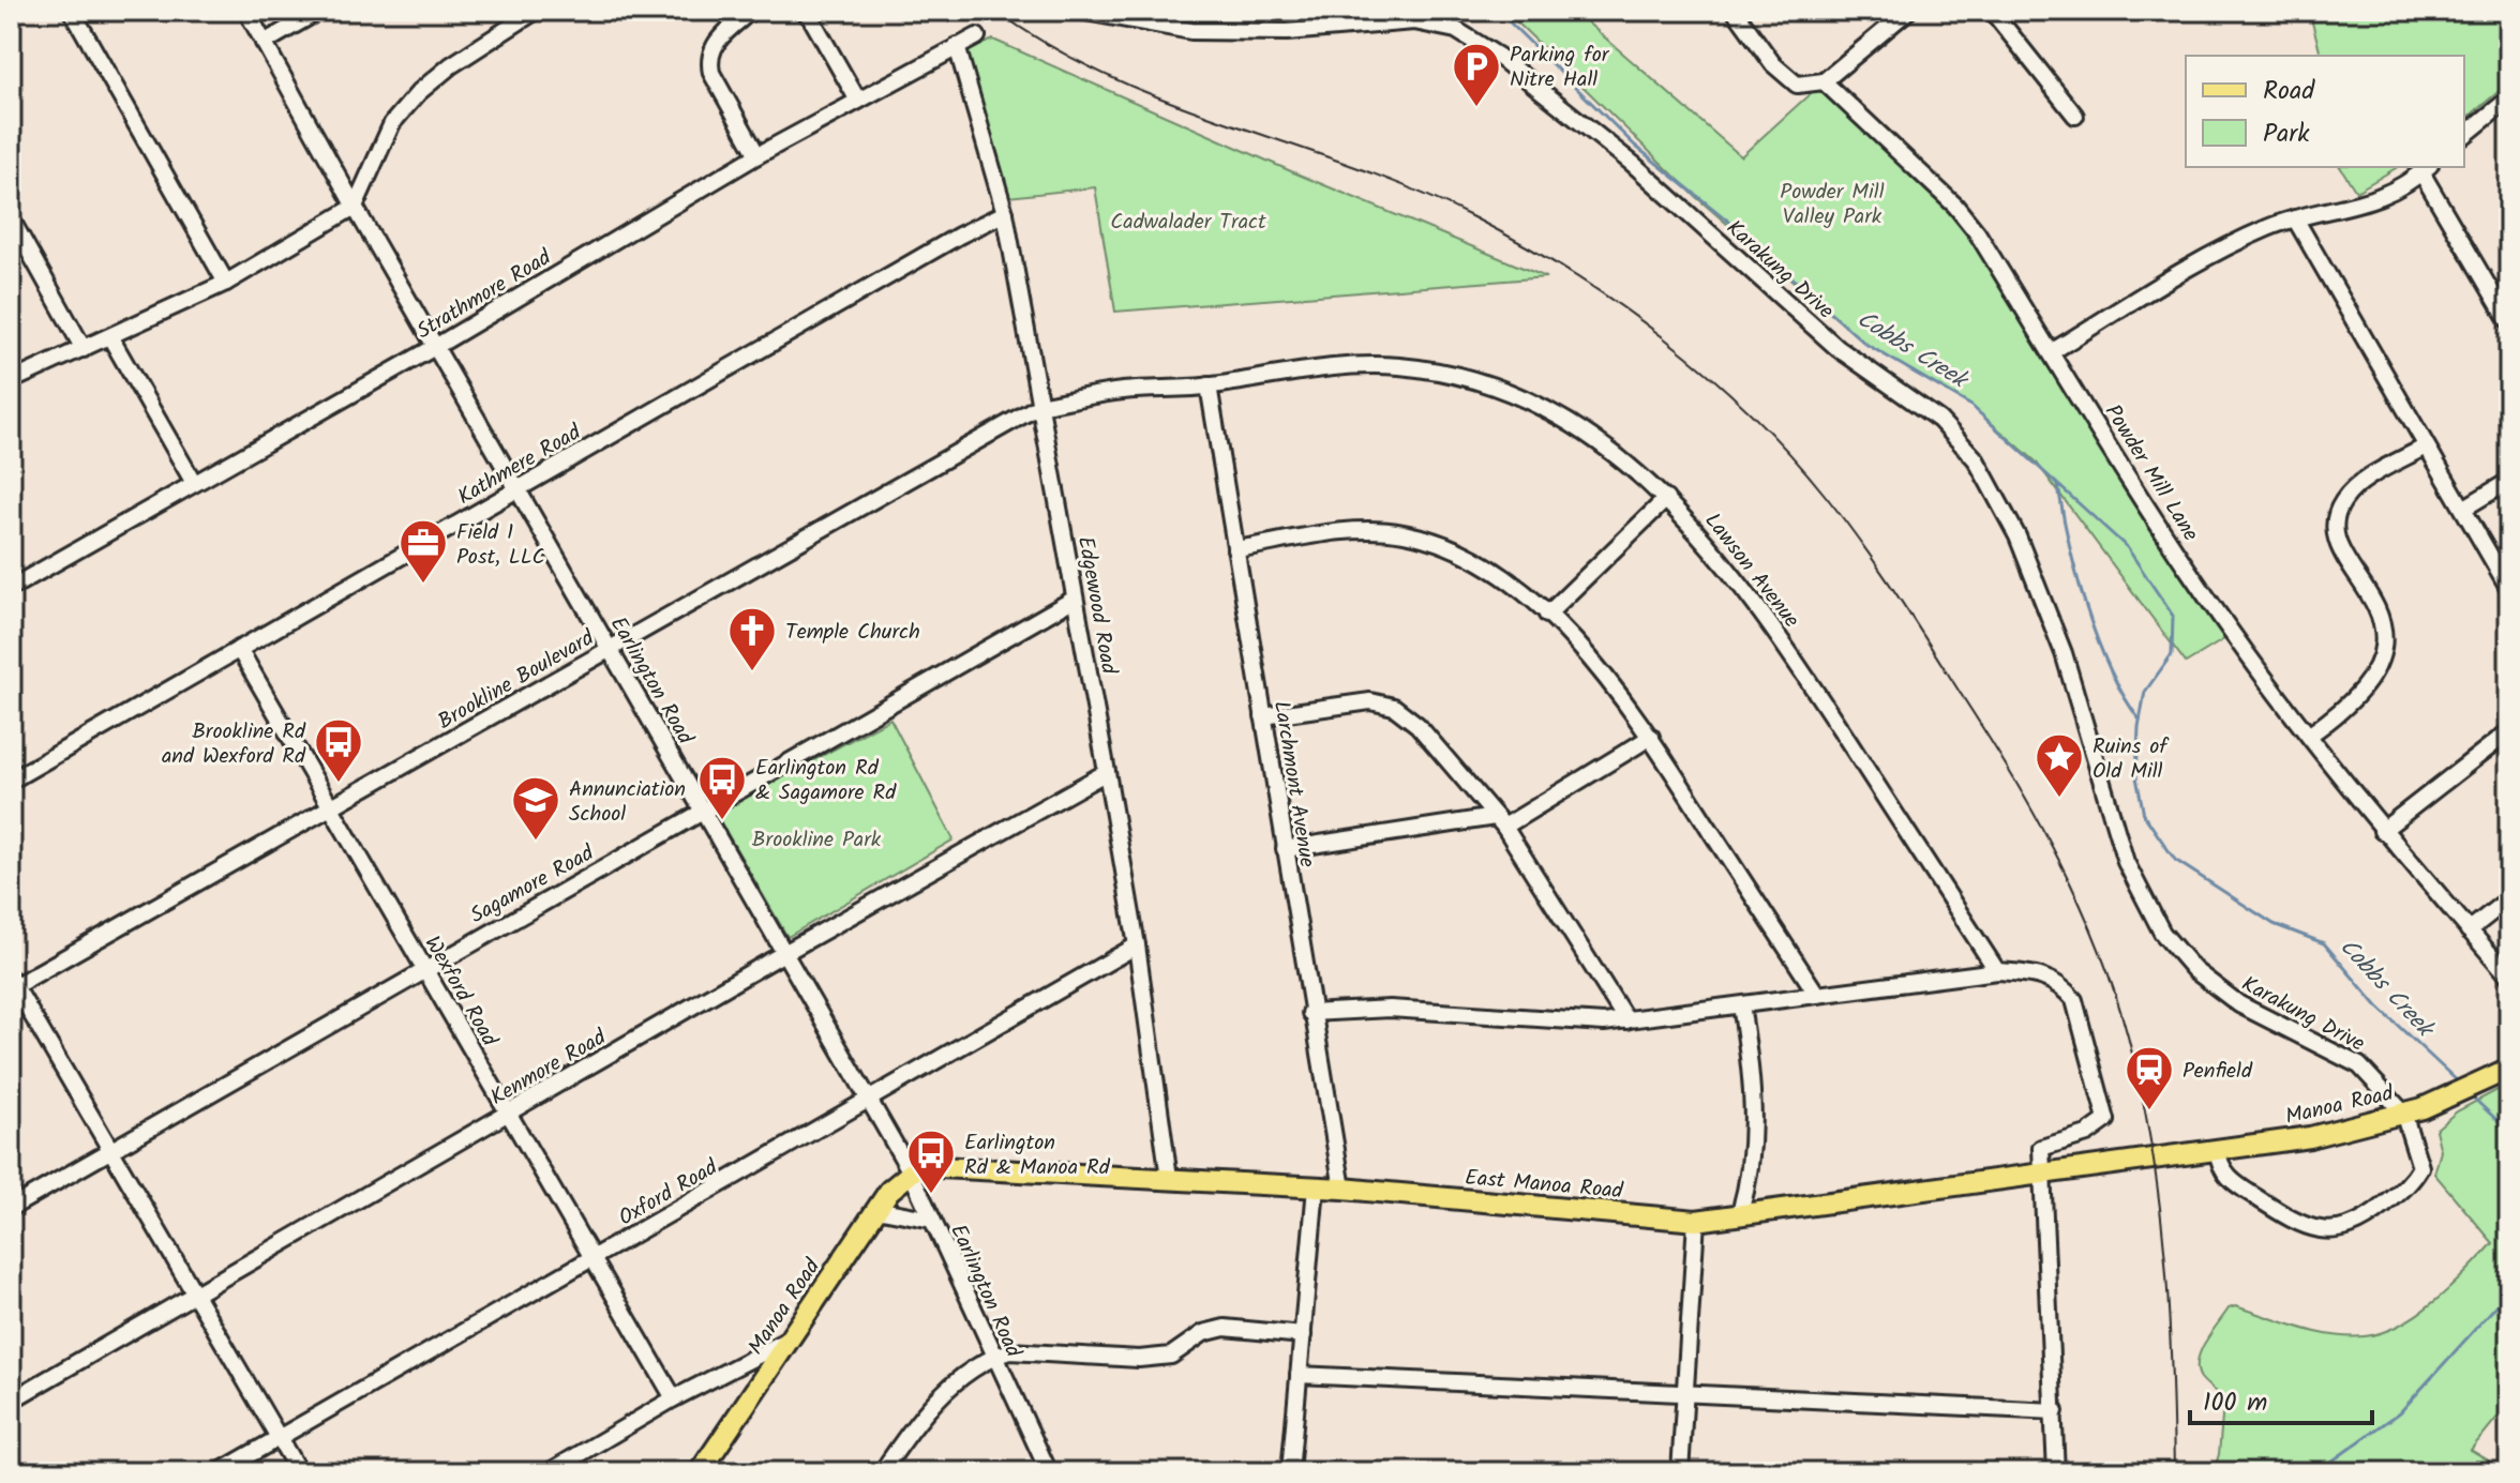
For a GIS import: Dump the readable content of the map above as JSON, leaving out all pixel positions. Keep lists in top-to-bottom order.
{
  "streets": {
    "main road": ["Manoa Road", "East Manoa Road"],
    "street": [
      "Karakung Drive",
      "Strathmore Road",
      "Kathmere Road",
      "Powder Mill Lane",
      "Lawson Avenue",
      "Edgewood Road",
      "Brookline Boulevard",
      "Earlington Road",
      "Larchmont Avenue",
      "Sagamore Road",
      "Wexford Road",
      "Kenmore Road",
      "Oxford Road"
    ]
  },
  "crossings": [
    ["Karakung Drive", "Manoa Road"],
    ["Strathmore Road", "Edgewood Road"],
    ["Strathmore Road", "Earlington Road"],
    ["Kathmere Road", "Edgewood Road"],
    ["Kathmere Road", "Earlington Road"],
    ["Kathmere Road", "Wexford Road"],
    ["Lawson Avenue", "Edgewood Road"],
    ["Lawson Avenue", "Brookline Boulevard"],
    ["Lawson Avenue", "Larchmont Avenue"],
    ["Edgewood Road", "Brookline Boulevard"],
    ["Edgewood Road", "Sagamore Road"],
    ["Edgewood Road", "Kenmore Road"],
    ["Edgewood Road", "East Manoa Road"],
    ["Edgewood Road", "Oxford Road"],
    ["Brookline Boulevard", "Earlington Road"],
    ["Brookline Boulevard", "Wexford Road"],
    ["Earlington Road", "Sagamore Road"],
    ["Earlington Road", "Kenmore Road"],
    ["Earlington Road", "Manoa Road"],
    ["Earlington Road", "East Manoa Road"],
    ["Earlington Road", "Oxford Road"],
    ["Larchmont Avenue", "East Manoa Road"],
    ["Sagamore Road", "Wexford Road"],
    ["Wexford Road", "Kenmore Road"],
    ["Wexford Road", "Oxford Road"],
    ["Manoa Road", "East Manoa Road"]
  ],
  "water": ["Cobbs Creek"],
  "parks": ["Powder Mill Valley Park", "Cadwalader Tract", "Brookline Park"],
  "places": {
    "parking": ["Parking for Nitre Hall"],
    "office": ["Field 1 Post, LLC"],
    "church": ["Temple Church"],
    "bus stop": ["Brookline Rd and Wexford Rd", "Earlington Rd & Sagamore Rd", "Earlington Rd & Manoa Rd"],
    "place": ["Ruins of Old Mill"],
    "school or university": ["Annunciation School"],
    "station": ["Penfield"]
  },
  "legend": ["Road", "Park"],
  "scale_bar": "100 m"
}
